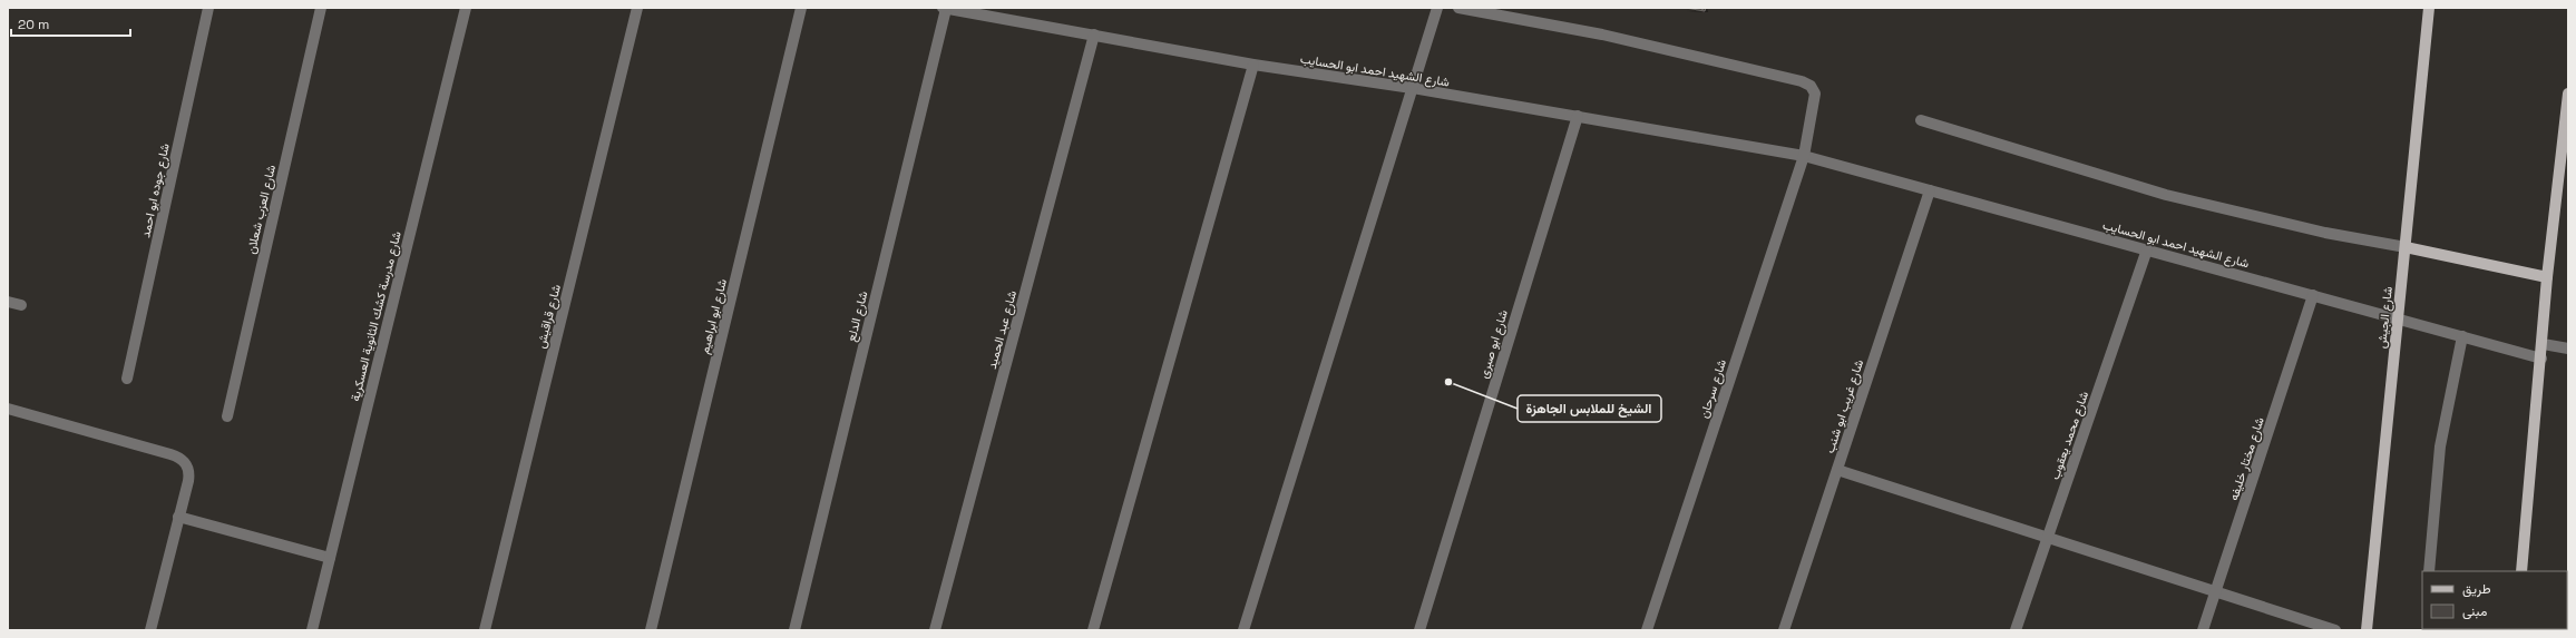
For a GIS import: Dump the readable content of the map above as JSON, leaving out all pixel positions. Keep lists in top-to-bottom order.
{
  "streets": {
    "main road": ["شارع الجيش"],
    "street": [
      "شارع الشهيد احمد ابو الحسايب",
      "شارع جوده ابو احمد",
      "شارع العزب شعلان",
      "شارع مدرسة كشك الثانوية العسكرية",
      "شارع قراقيش",
      "شارع ابو ابراهيم",
      "شارع الدلع",
      "شارع عبد الحميد",
      "شارع ابو صبرى",
      "شارع سرحان",
      "شارع غريب ابو شنب",
      "شارع محمد يعقوب",
      "شارع مختار خليفه"
    ]
  },
  "crossings": [
    ["شارع الشهيد احمد ابو الحسايب", "شارع الدلع"],
    ["شارع الشهيد احمد ابو الحسايب", "شارع الجيش"],
    ["شارع الشهيد احمد ابو الحسايب", "شارع عبد الحميد"],
    ["شارع الشهيد احمد ابو الحسايب", "شارع ابو صبرى"],
    ["شارع الشهيد احمد ابو الحسايب", "شارع سرحان"],
    ["شارع الشهيد احمد ابو الحسايب", "شارع غريب ابو شنب"],
    ["شارع الشهيد احمد ابو الحسايب", "شارع محمد يعقوب"],
    ["شارع الشهيد احمد ابو الحسايب", "شارع مختار خليفه"]
  ],
  "places": ["الشيخ للملابس الجاهزة"],
  "legend": ["طريق", "مبنى"],
  "scale_bar": "20 m"
}
